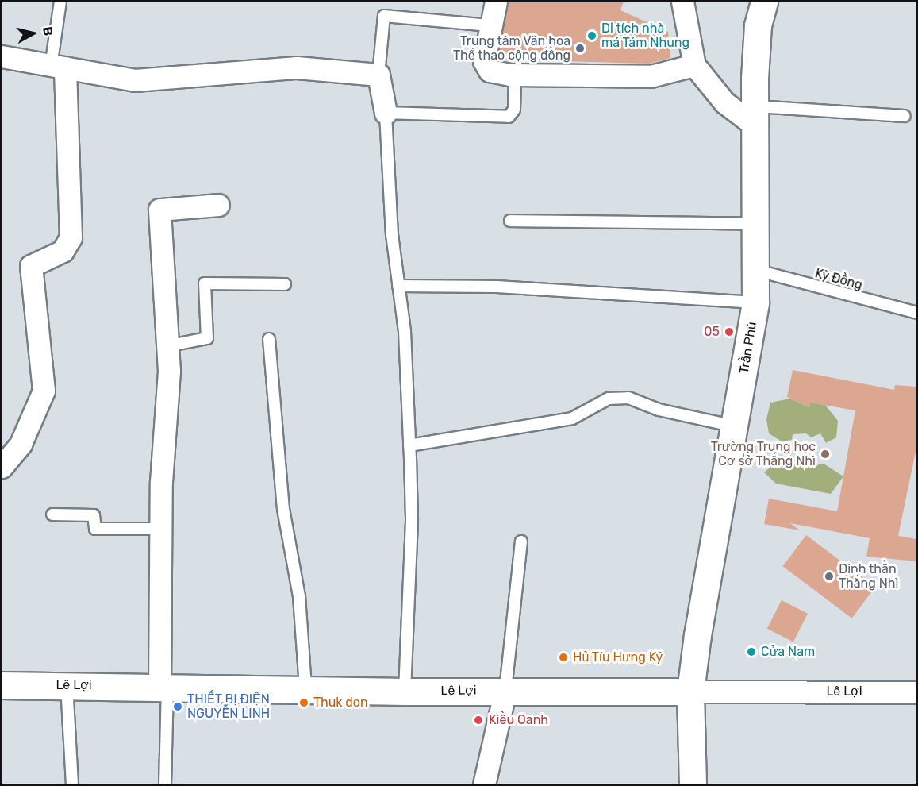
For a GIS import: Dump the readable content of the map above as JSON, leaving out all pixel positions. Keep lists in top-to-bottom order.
{
  "streets": {
    "main road": ["Trần Phú", "Lê Lợi"],
    "lane": ["Kỳ Đồng"]
  },
  "crossings": [
    ["Kỳ Đồng", "Trần Phú"],
    ["Trần Phú", "Lê Lợi"]
  ],
  "places": [
    "Di tích nhà má Tám Nhung",
    "Trung tâm Văn hoa Thể thao cộng đồng",
    "05",
    "Trường Trung học Cơ sở Thắng Nhì",
    "Đình thần Thắng Nhì",
    "Cửa Nam",
    "Hủ Tíu Hưng Ký",
    "Thuk don",
    "THIẾT BỊ ĐIỆN NGUYỄN LINH",
    "Kiều Oanh"
  ],
  "north": "right"
}
